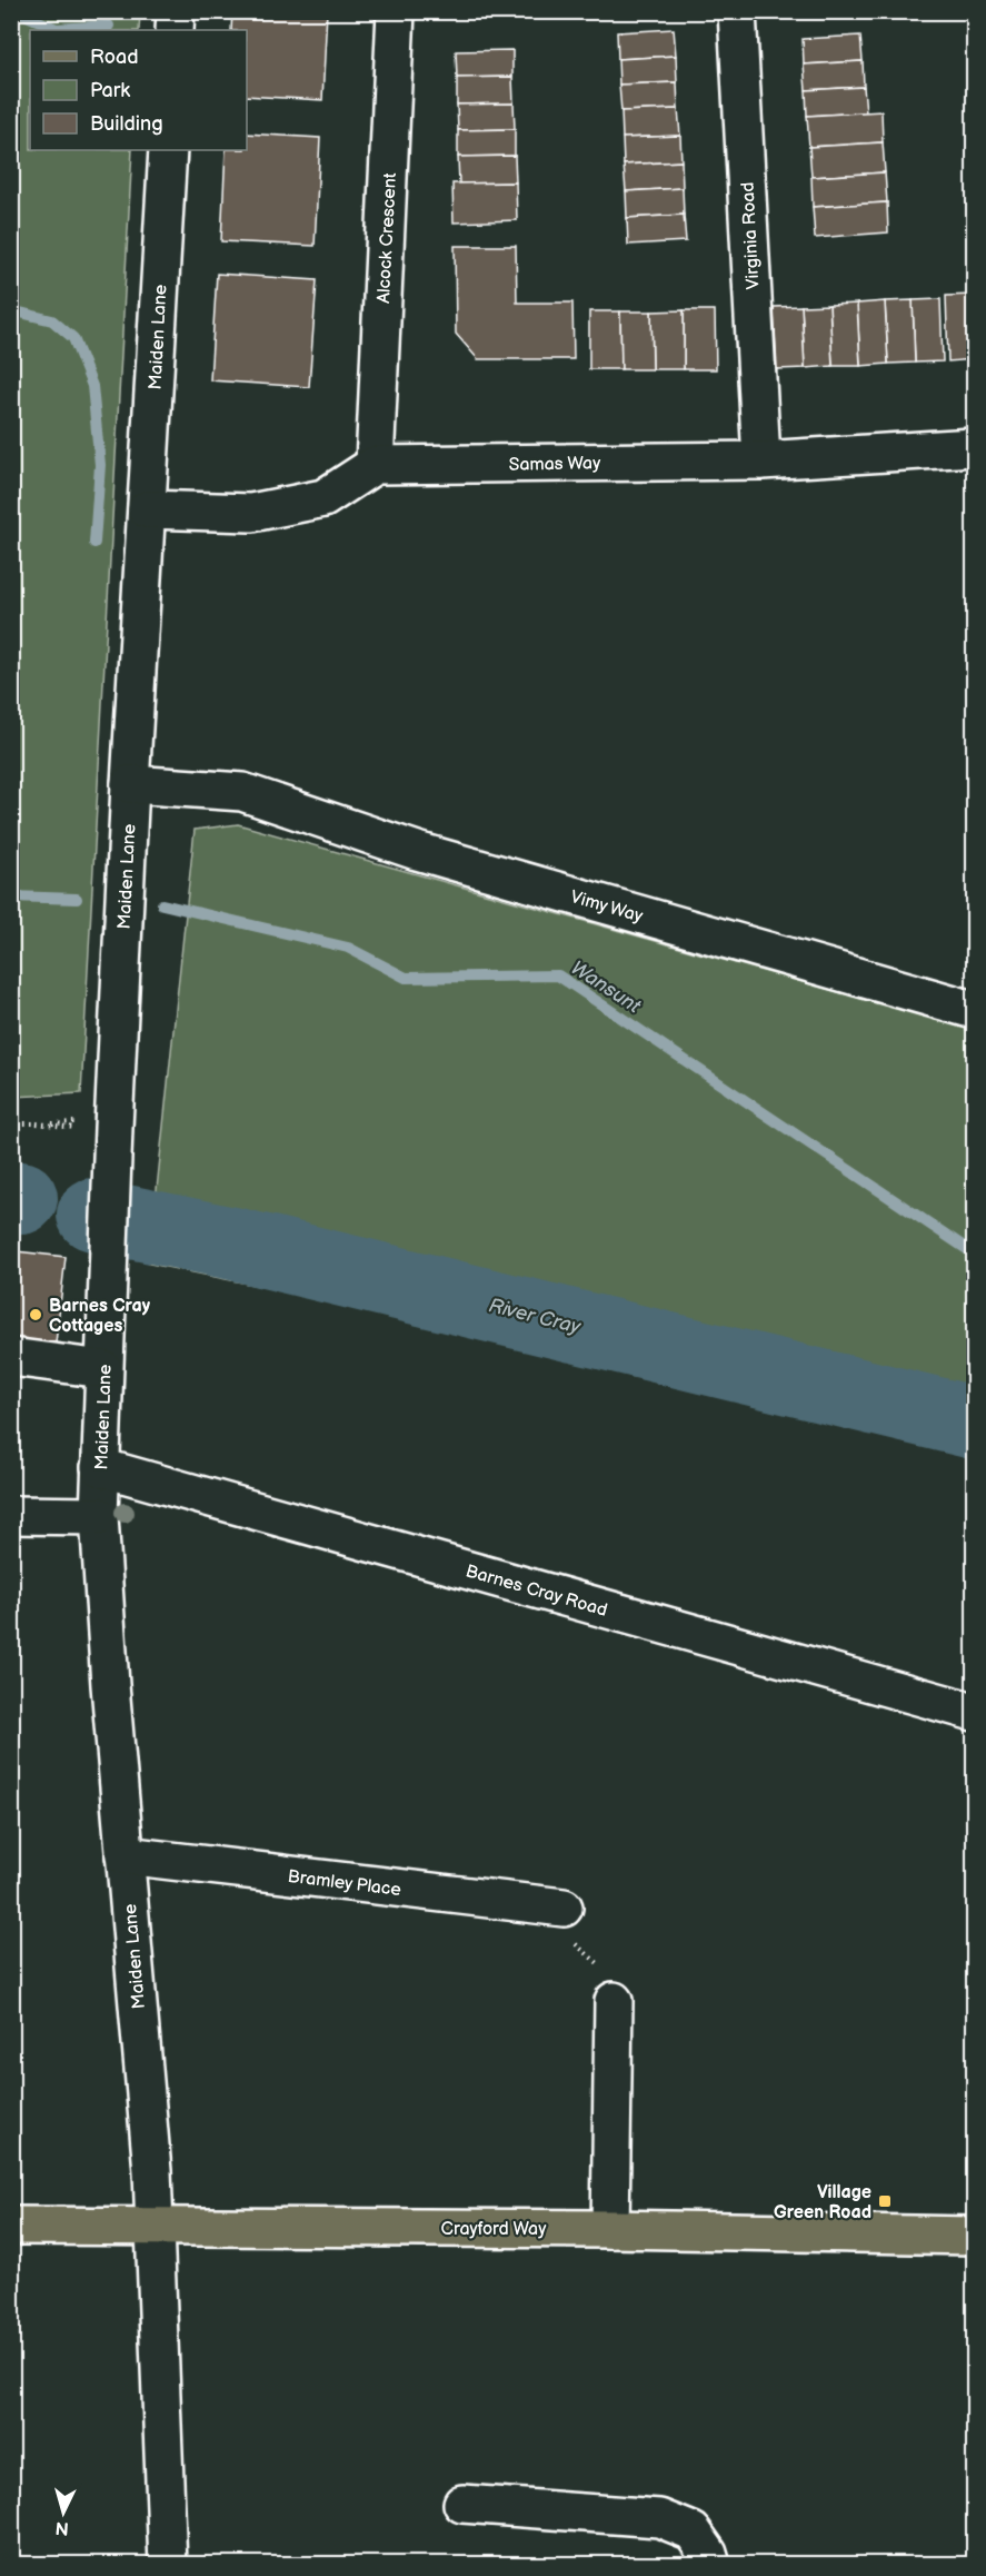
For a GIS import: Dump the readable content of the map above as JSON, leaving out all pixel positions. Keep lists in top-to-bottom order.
{
  "streets": {
    "main road": ["Crayford Way"],
    "street": [
      "Virginia Road",
      "Alcock Crescent",
      "Maiden Lane",
      "Samas Way",
      "Vimy Way",
      "Barnes Cray Road",
      "Bramley Place"
    ]
  },
  "crossings": [
    ["Virginia Road", "Samas Way"],
    ["Alcock Crescent", "Samas Way"],
    ["Maiden Lane", "Vimy Way"],
    ["Maiden Lane", "Barnes Cray Road"],
    ["Maiden Lane", "Bramley Place"],
    ["Maiden Lane", "Crayford Way"]
  ],
  "water": ["Wansunt", "River Cray"],
  "places": {
    "other": ["Barnes Cray Cottages"],
    "transit": ["Village Green Road"]
  },
  "legend": ["Road", "Park", "Building"],
  "north": "bottom"
}
